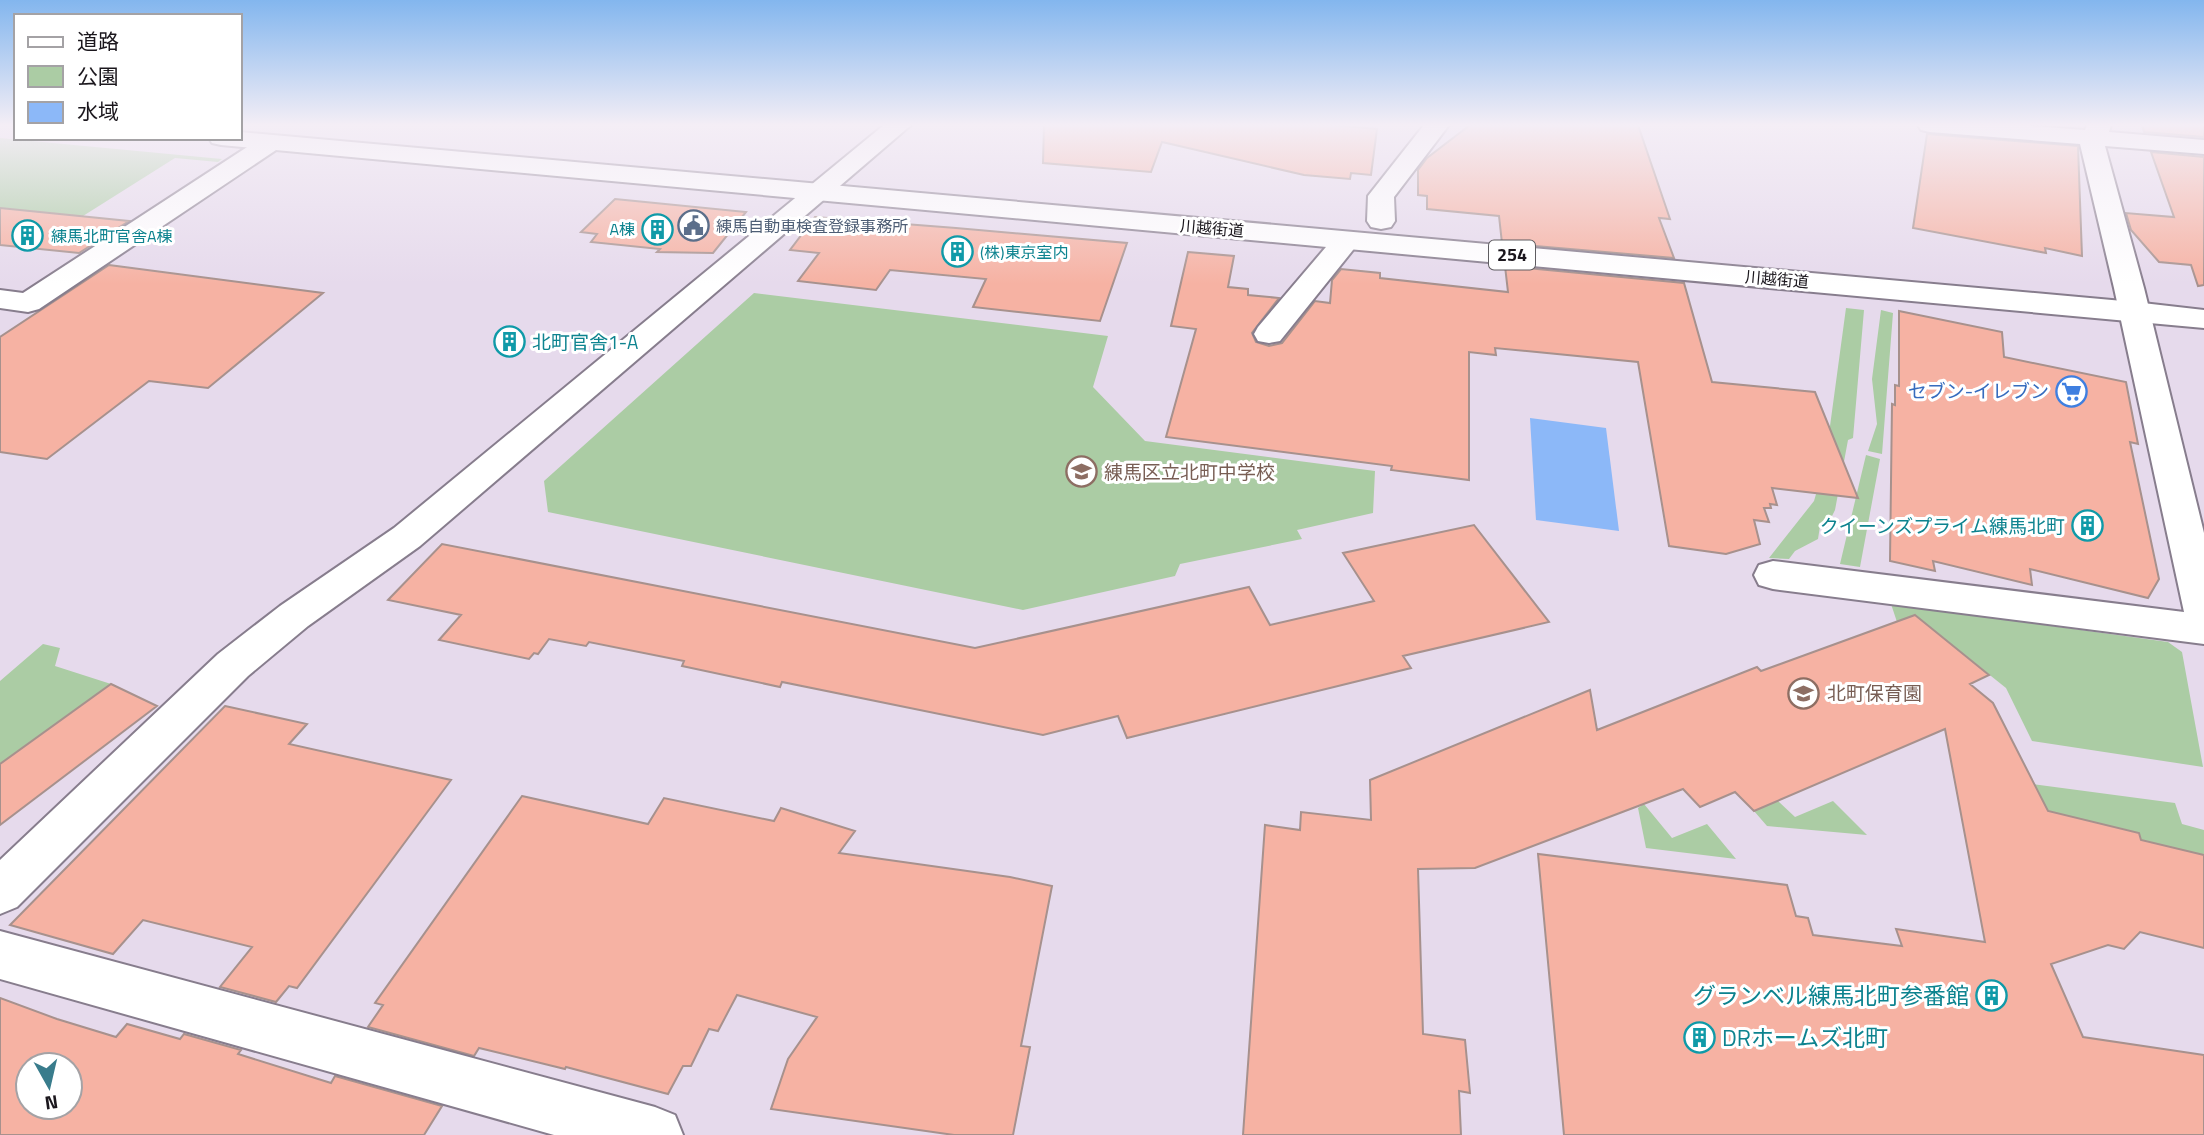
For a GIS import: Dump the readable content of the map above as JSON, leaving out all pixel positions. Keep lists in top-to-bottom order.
{
  "streets": {
    "main road": ["川越街道", "254"]
  },
  "places": {
    "public building": ["練馬自動車検査登録事務所"],
    "building": [
      "A棟",
      "練馬北町官舎A棟",
      "(株)東京室内",
      "北町官舎1-A",
      "クイーンズプライム練馬北町",
      "グランベル練馬北町参番館",
      "DRホームズ北町"
    ],
    "supermarket": ["セブン-イレブン"],
    "school or university": ["練馬区立北町中学校", "北町保育園"]
  },
  "legend": ["道路", "公園", "水域"],
  "north": "bottom"
}
